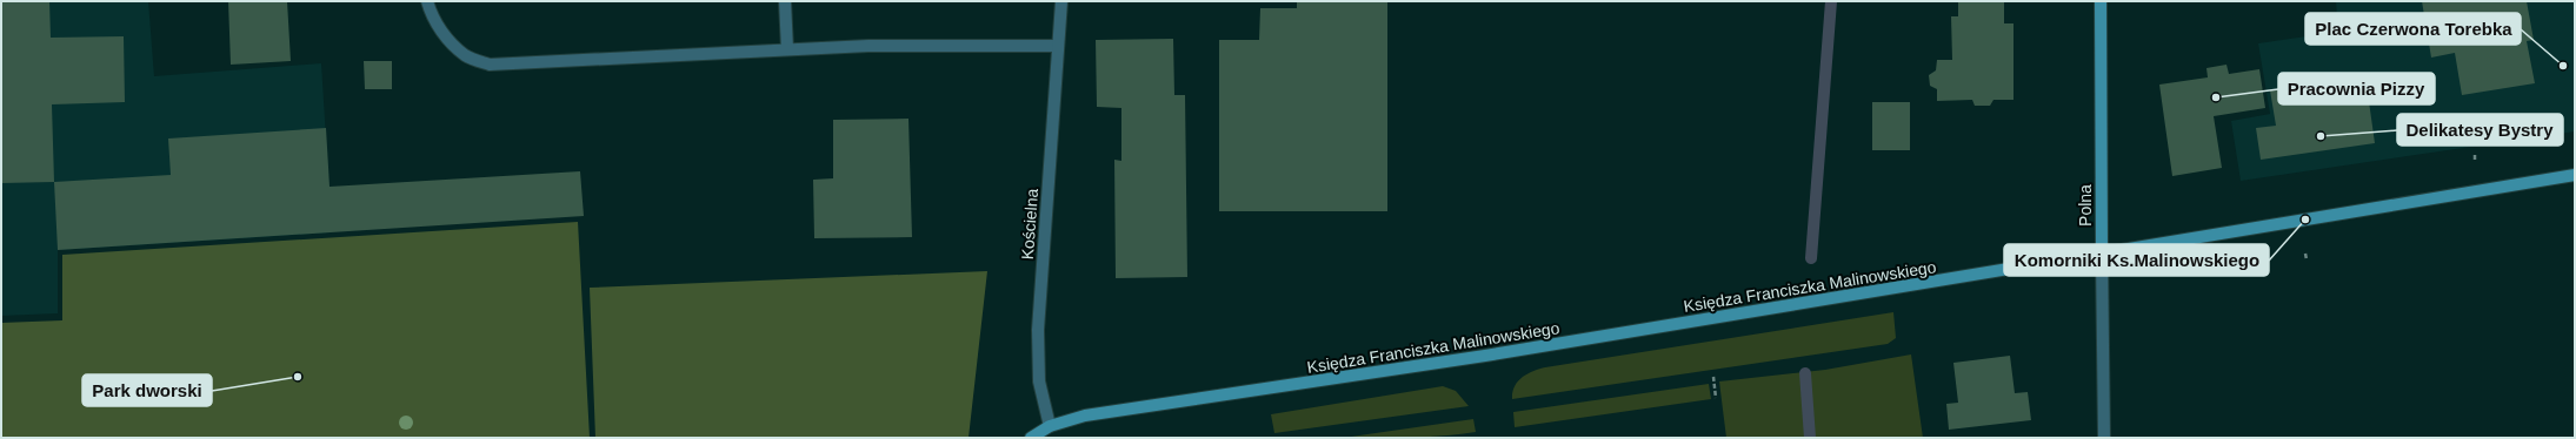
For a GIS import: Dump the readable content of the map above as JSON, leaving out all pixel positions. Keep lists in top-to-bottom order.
{
  "streets": {
    "street": ["Polna", "Kościelna", "Księdza Franciszka Malinowskiego"]
  },
  "crossings": [
    ["Polna", "Księdza Franciszka Malinowskiego"],
    ["Kościelna", "Księdza Franciszka Malinowskiego"]
  ],
  "places": [
    "Plac Czerwona Torebka",
    "Pracownia Pizzy",
    "Delikatesy Bystry",
    "Komorniki Ks.Malinowskiego",
    "Park dworski"
  ]
}
